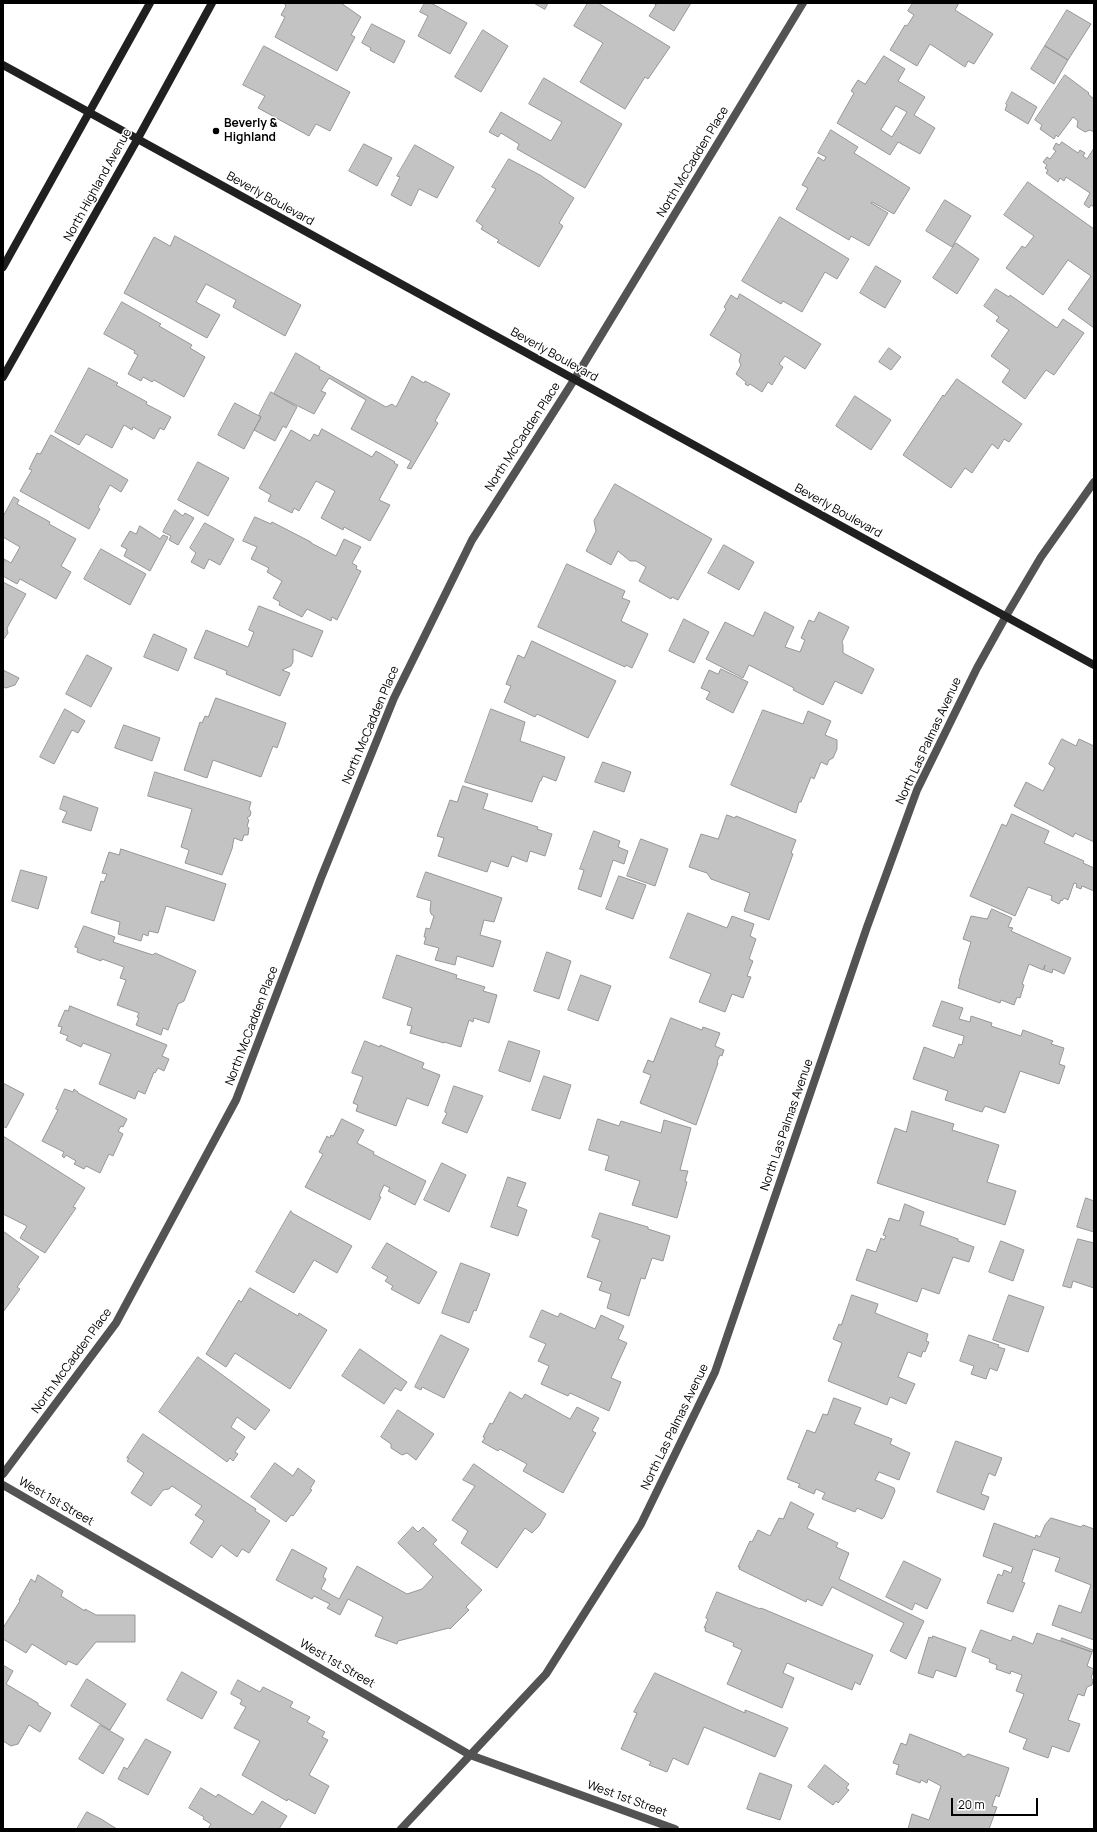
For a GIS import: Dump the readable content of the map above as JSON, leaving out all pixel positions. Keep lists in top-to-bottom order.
{
  "streets": {
    "main road": ["North Highland Avenue", "Beverly Boulevard"],
    "street": ["North McCadden Place", "North Las Palmas Avenue", "West 1st Street"]
  },
  "crossings": [
    ["North McCadden Place", "Beverly Boulevard"],
    ["North Highland Avenue", "Beverly Boulevard"],
    ["Beverly Boulevard", "North Las Palmas Avenue"],
    ["North Las Palmas Avenue", "West 1st Street"]
  ],
  "places": ["Beverly & Highland"],
  "scale_bar": "20 m"
}
